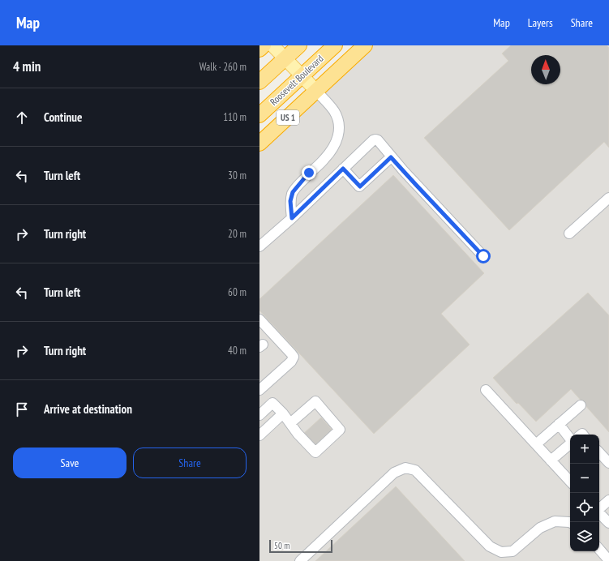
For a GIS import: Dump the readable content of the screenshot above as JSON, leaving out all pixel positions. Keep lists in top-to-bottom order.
{
  "streets": {
    "highway": ["Roosevelt Boulevard", "US 1"]
  },
  "scale_bar": "50 m",
  "north": "top",
  "page": {
    "header": "Map",
    "nav": ["Map", "Layers", "Share"],
    "heading": ["4 min", "Walk · 260 m"],
    "list": [
      ["Continue", "110 m"],
      ["Turn left", "30 m"],
      ["Turn right", "20 m"],
      ["Turn left", "60 m"],
      ["Turn right", "40 m"],
      "Arrive at destination"
    ],
    "map_buttons": ["+", "−"],
    "buttons": ["Save", "Share"],
    "scale": "50 m"
  }
}
